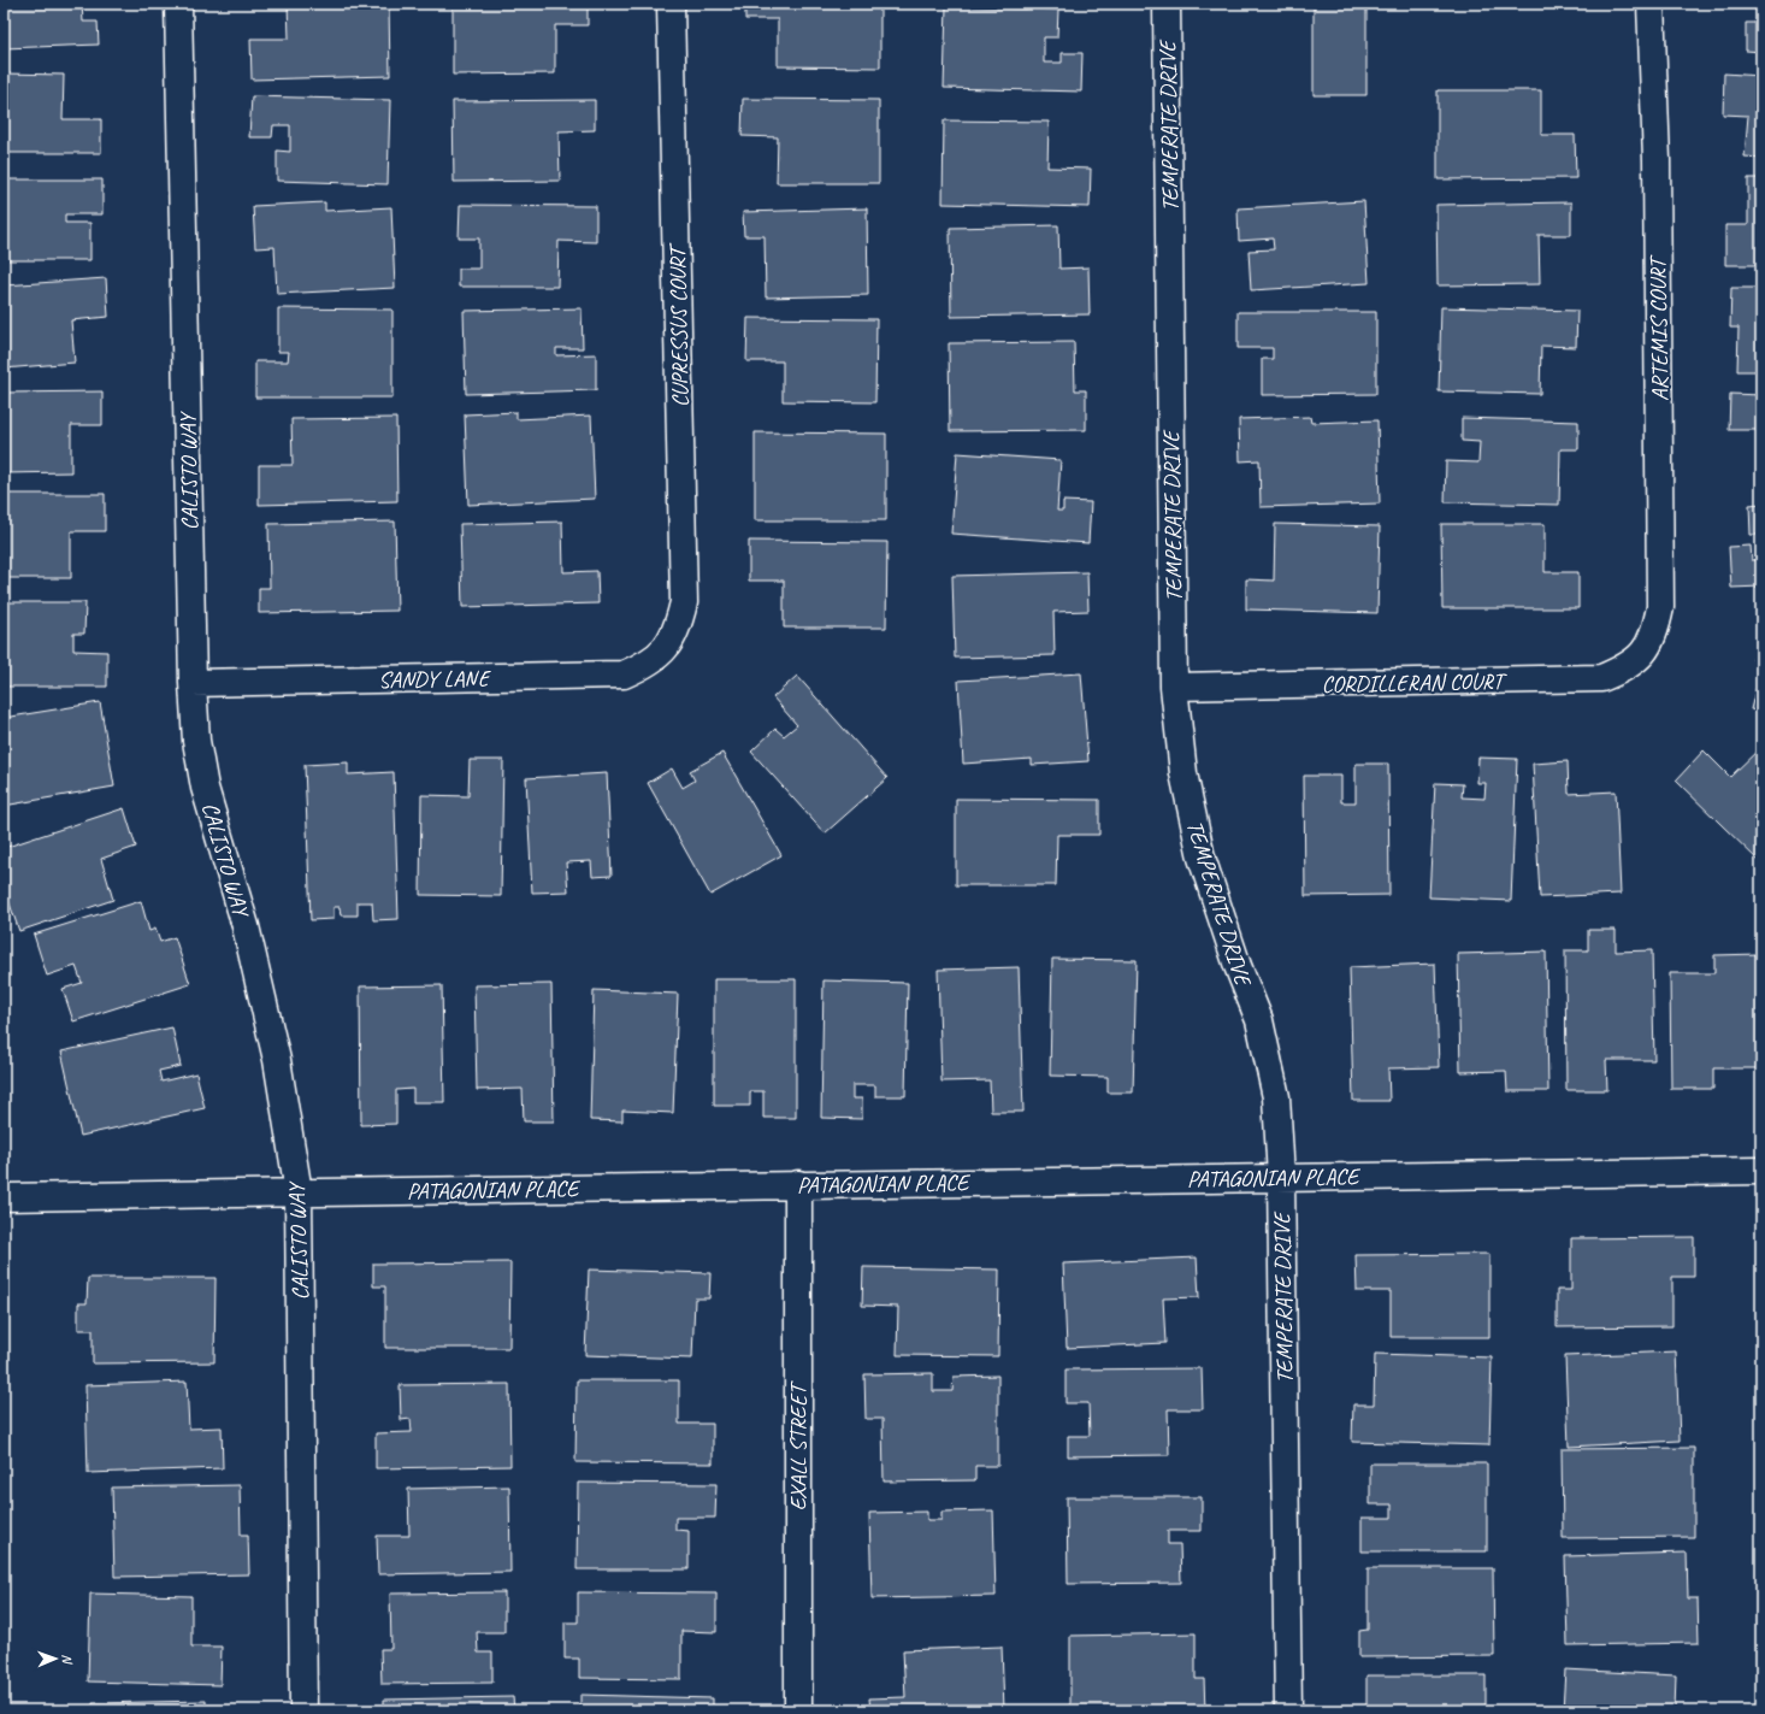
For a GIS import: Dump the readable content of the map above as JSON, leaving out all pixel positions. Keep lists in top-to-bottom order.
{
  "streets": {
    "street": [
      "TEMPERATE DRIVE",
      "CUPRESSUS COURT",
      "ARTEMIS COURT",
      "CALISTO WAY",
      "SANDY LANE",
      "CORDILLERAN COURT",
      "PATAGONIAN PLACE",
      "EXALL STREET"
    ]
  },
  "crossings": [
    ["TEMPERATE DRIVE", "CORDILLERAN COURT"],
    ["TEMPERATE DRIVE", "PATAGONIAN PLACE"],
    ["CUPRESSUS COURT", "SANDY LANE"],
    ["ARTEMIS COURT", "CORDILLERAN COURT"],
    ["CALISTO WAY", "SANDY LANE"],
    ["CALISTO WAY", "PATAGONIAN PLACE"],
    ["PATAGONIAN PLACE", "EXALL STREET"]
  ],
  "north": "right"
}
